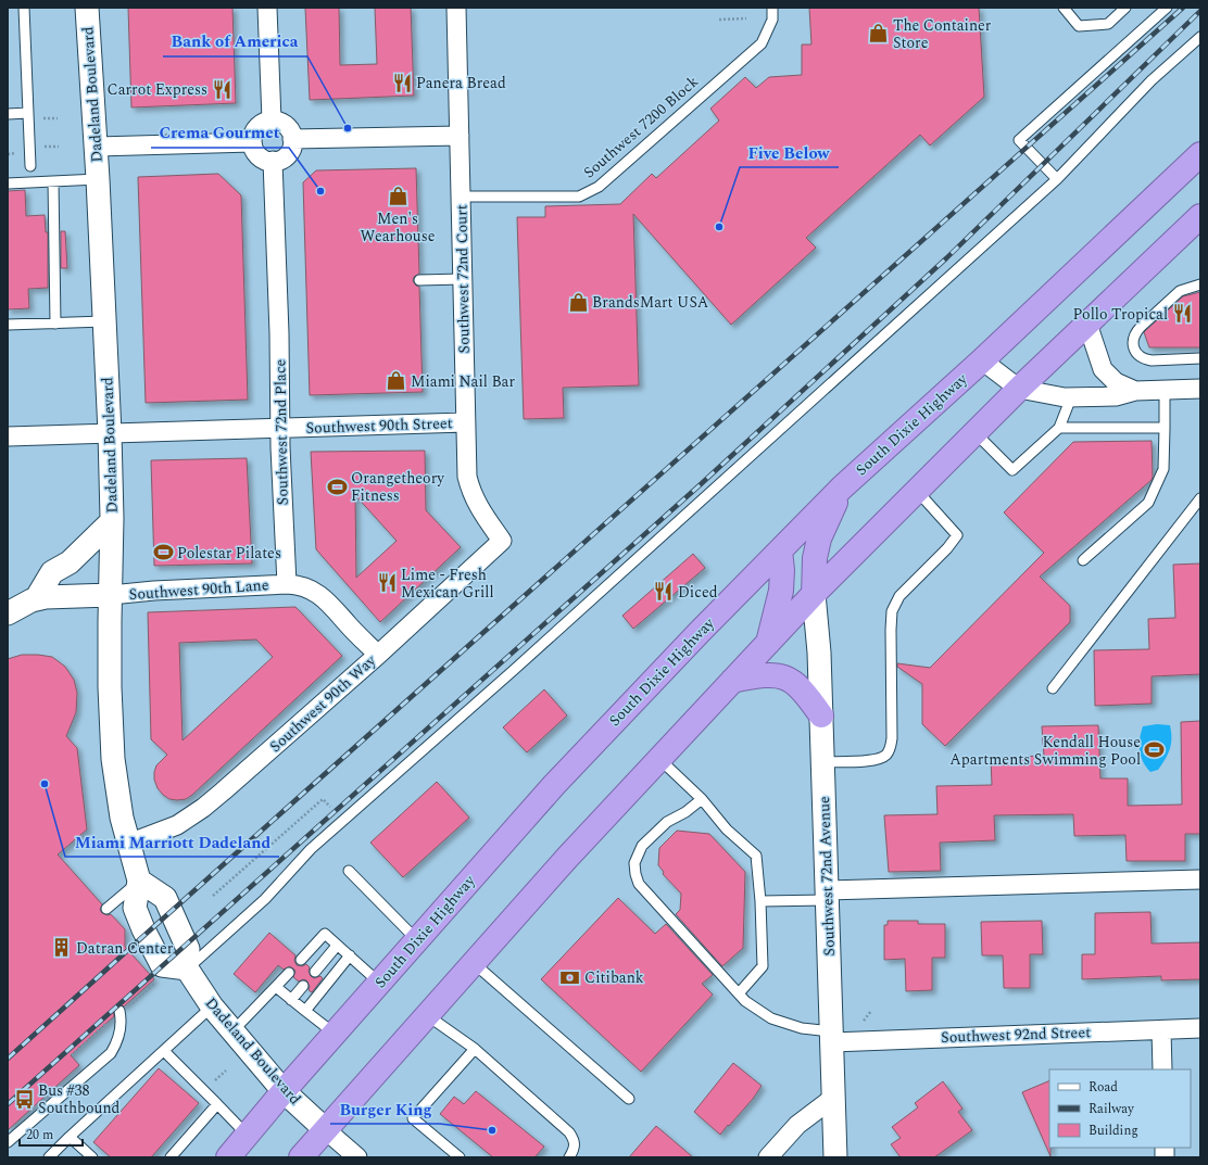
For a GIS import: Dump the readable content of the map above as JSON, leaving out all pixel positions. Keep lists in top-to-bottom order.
{
  "streets": {
    "highway": ["South Dixie Highway"],
    "street": [
      "Dadeland Boulevard",
      "Southwest 72nd Court",
      "Southwest 90th Street",
      "Southwest 72nd Place",
      "Southwest 90th Lane",
      "Southwest 90th Way",
      "Southwest 72nd Avenue",
      "Southwest 92nd Street"
    ],
    "lane": ["Southwest 7200 Block"]
  },
  "crossings": [
    ["Dadeland Boulevard", "South Dixie Highway"],
    ["Dadeland Boulevard", "Southwest 90th Street"],
    ["Dadeland Boulevard", "Southwest 90th Lane"],
    ["Dadeland Boulevard", "Southwest 90th Way"],
    ["Southwest 7200 Block", "Southwest 72nd Court"],
    ["Southwest 72nd Court", "Southwest 90th Street"],
    ["Southwest 72nd Court", "Southwest 90th Way"],
    ["Southwest 90th Street", "Southwest 72nd Place"],
    ["Southwest 72nd Place", "Southwest 90th Lane"],
    ["Southwest 72nd Avenue", "Southwest 92nd Street"]
  ],
  "places": {
    "shop": [
      "The Container Store",
      "Men's Wearhouse",
      "BrandsMart USA",
      "Miami Nail Bar"
    ],
    "restaurant": [
      "Panera Bread",
      "Carrot Express",
      "Pollo Tropical",
      "Lime - Fresh Mexican Grill",
      "Diced"
    ],
    "other": [
      "Bank of America",
      "Crema Gourmet",
      "Five Below",
      "Miami Marriott Dadeland",
      "Burger King"
    ],
    "sports": ["Orangetheory Fitness", "Polestar Pilates", "Kendall House Apartments Swimming Pool"],
    "building": ["Datran Center"],
    "bank": ["Citibank"],
    "bus stop": ["Bus #38 Southbound"]
  },
  "legend": ["Road", "Railway", "Building"],
  "scale_bar": "20 m"
}
